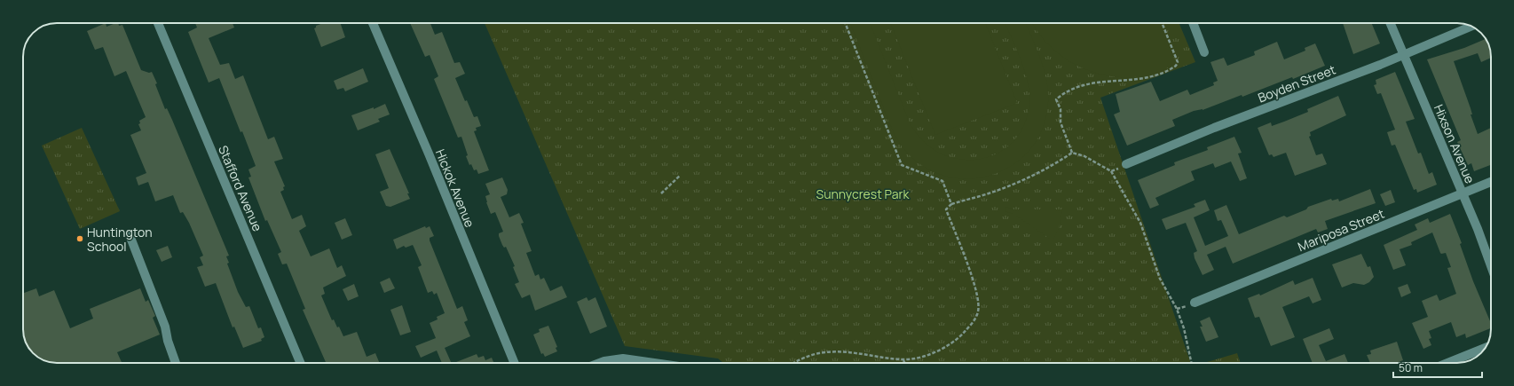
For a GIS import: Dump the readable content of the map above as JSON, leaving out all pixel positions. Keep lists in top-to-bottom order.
{
  "streets": {
    "street": [
      "Boyden Street",
      "Hixson Avenue",
      "Stafford Avenue",
      "Hickok Avenue",
      "Mariposa Street"
    ]
  },
  "crossings": [
    ["Boyden Street", "Hixson Avenue"],
    ["Hixson Avenue", "Mariposa Street"]
  ],
  "parks": ["Sunnycrest Park"],
  "places": ["Huntington School"],
  "scale_bar": "50 m"
}
